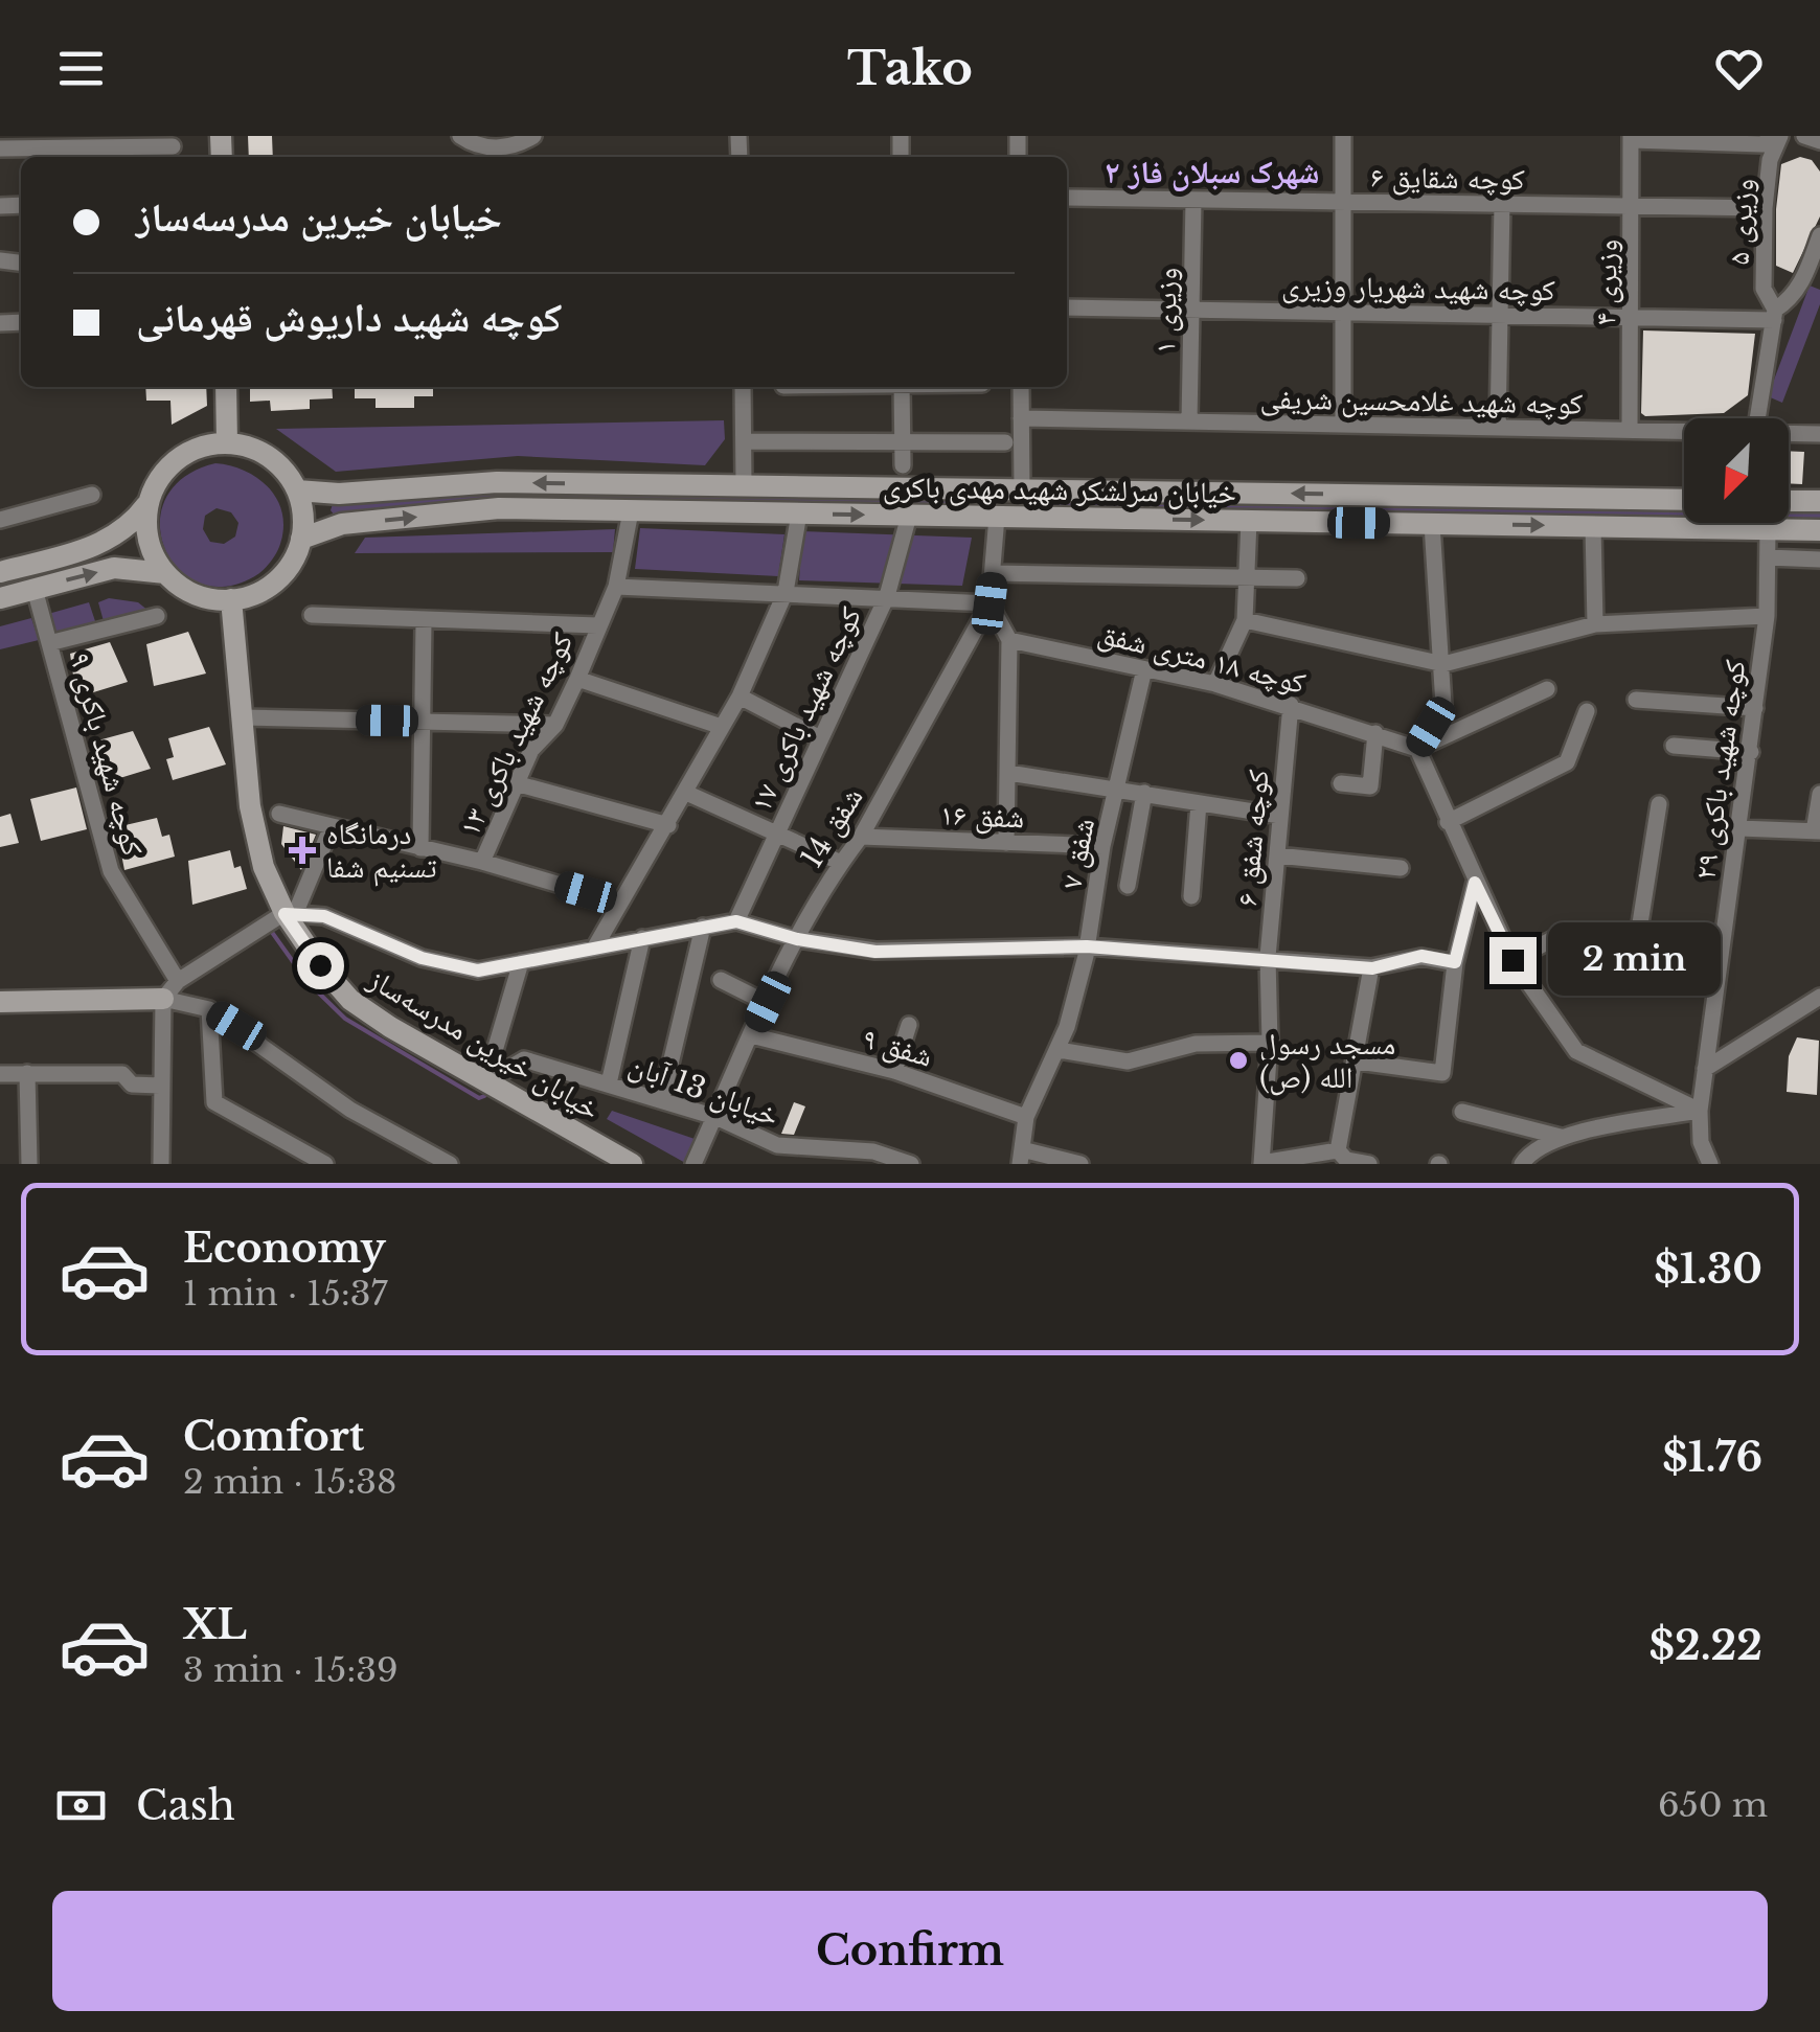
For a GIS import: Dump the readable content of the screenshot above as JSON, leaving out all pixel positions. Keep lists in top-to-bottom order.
{
  "streets": {
    "main road": ["خیابان سرلشکر شهید مهدی باکری", "خیابان خیرین مدرسه‌ساز"],
    "street": [
      "کوچه شقایق ۶",
      "وزیری ۵",
      "وزیری ۴",
      "کوچه شهید شهریار وزیری",
      "وزیری ۱",
      "کوچه شهید غلامحسین شریفی",
      "کوچه ۱۸ متری شفق",
      "کوچه شهید باکری ۱۷",
      "کوچه شهید باکری ۱۳",
      "کوچه شهید باکری ۹",
      "کوچه شهید باکری ۲۹",
      "شفق ۱۶",
      "شفق 14",
      "کوچه شفق ۶",
      "شفق ۷",
      "شفق ۹",
      "خیابان 13 آبان"
    ]
  },
  "crossings": [
    ["کوچه شقایق ۶", "وزیری ۵"],
    ["کوچه شقایق ۶", "وزیری ۴"],
    ["کوچه شقایق ۶", "وزیری ۱"],
    ["وزیری ۵", "وزیری ۴"],
    ["وزیری ۵", "کوچه شهید شهریار وزیری"],
    ["وزیری ۴", "کوچه شهید شهریار وزیری"],
    ["وزیری ۴", "کوچه شهید غلامحسین شریفی"],
    ["کوچه شهید شهریار وزیری", "وزیری ۱"],
    ["وزیری ۱", "کوچه شهید غلامحسین شریفی"],
    ["خیابان سرلشکر شهید مهدی باکری", "کوچه شهید باکری ۱۷"],
    ["خیابان سرلشکر شهید مهدی باکری", "کوچه شهید باکری ۱۳"],
    ["خیابان سرلشکر شهید مهدی باکری", "کوچه شهید باکری ۲۹"],
    ["خیابان سرلشکر شهید مهدی باکری", "شفق 14"],
    ["خیابان سرلشکر شهید مهدی باکری", "خیابان خیرین مدرسه‌ساز"],
    ["کوچه ۱۸ متری شفق", "کوچه شفق ۶"],
    ["کوچه ۱۸ متری شفق", "شفق ۷"],
    ["شفق ۱۶", "شفق 14"],
    ["شفق ۱۶", "شفق ۷"],
    ["شفق 14", "شفق ۹"],
    ["شفق 14", "خیابان 13 آبان"],
    ["شفق ۷", "شفق ۹"],
    ["خیابان خیرین مدرسه‌ساز", "خیابان 13 آبان"]
  ],
  "districts": ["شهرک سبلان فاز ۲"],
  "places": {
    "health": ["درمانگاه تسنیم شفا"],
    "other": ["مسجد رسول الله (ص)"]
  },
  "north": "bottom left",
  "page": {
    "header": "Tako",
    "banner": ["خیابان خیرین مدرسه‌ساز", "کوچه شهید داریوش قهرمانی"],
    "bubble": "2 min",
    "list": [
      {
        "name": "Economy",
        "note": "1 min · 15:37",
        "value": "$1.30"
      },
      {
        "name": "Comfort",
        "note": "2 min · 15:38",
        "value": "$1.76"
      },
      {
        "name": "XL",
        "note": "3 min · 15:39",
        "value": "$2.22"
      }
    ],
    "pay": ["Cash", "650 m"],
    "buttons": "Confirm"
  }
}
